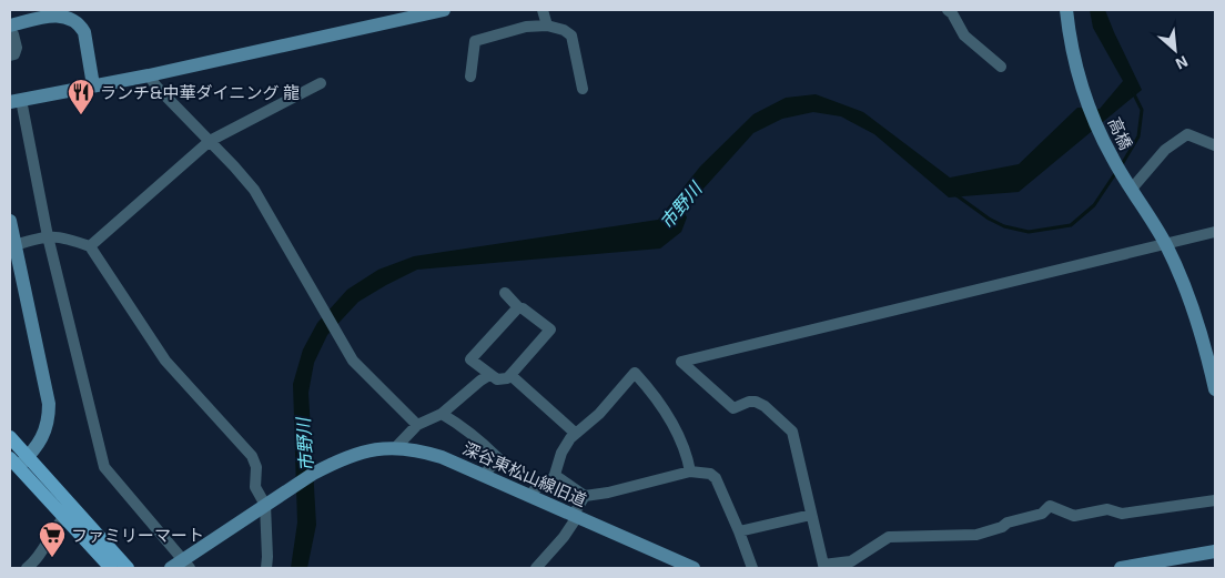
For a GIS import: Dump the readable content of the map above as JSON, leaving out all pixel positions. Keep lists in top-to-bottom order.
{
  "streets": {
    "street": ["高橋", "深谷東松山線旧道"]
  },
  "water": ["市野川"],
  "places": {
    "restaurant": ["ランチ&中華ダイニング 龍"],
    "supermarket": ["ファミリーマート"]
  },
  "north": "bottom right"
}
